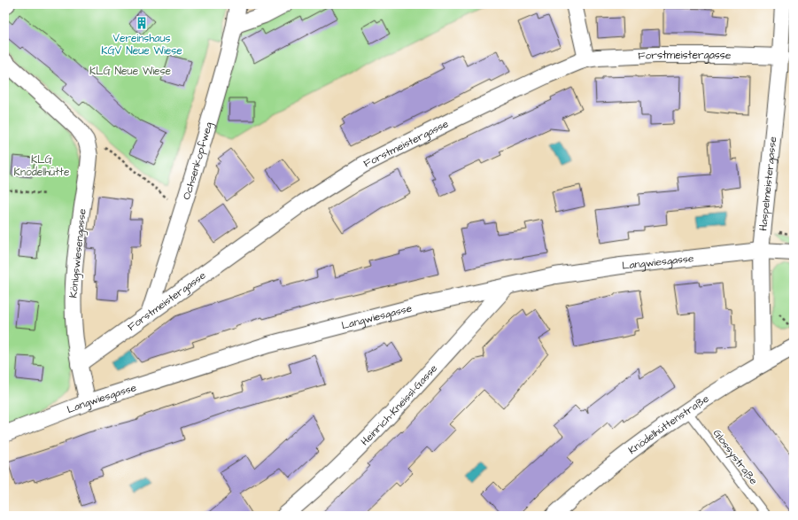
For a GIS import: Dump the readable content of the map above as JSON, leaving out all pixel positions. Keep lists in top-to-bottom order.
{
  "streets": {
    "street": [
      "Forstmeistergasse",
      "Ochsenkopfweg",
      "Haspelmeistergasse",
      "Königswiesengasse",
      "Langwiesgasse",
      "Heinrich-Kneissl-Gasse",
      "Knödelhüttenstraße"
    ],
    "lane": ["Glossystraße"]
  },
  "crossings": [
    ["Forstmeistergasse", "Ochsenkopfweg"],
    ["Forstmeistergasse", "Haspelmeistergasse"],
    ["Forstmeistergasse", "Königswiesengasse"],
    ["Haspelmeistergasse", "Langwiesgasse"],
    ["Haspelmeistergasse", "Knödelhüttenstraße"],
    ["Königswiesengasse", "Langwiesgasse"],
    ["Langwiesgasse", "Heinrich-Kneissl-Gasse"],
    ["Knödelhüttenstraße", "Glossystraße"]
  ],
  "parks": ["KLG Neue Wiese", "KLG Knödelhütte"],
  "places": {
    "building": ["Vereinshaus KGV Neue Wiese"]
  }
}
